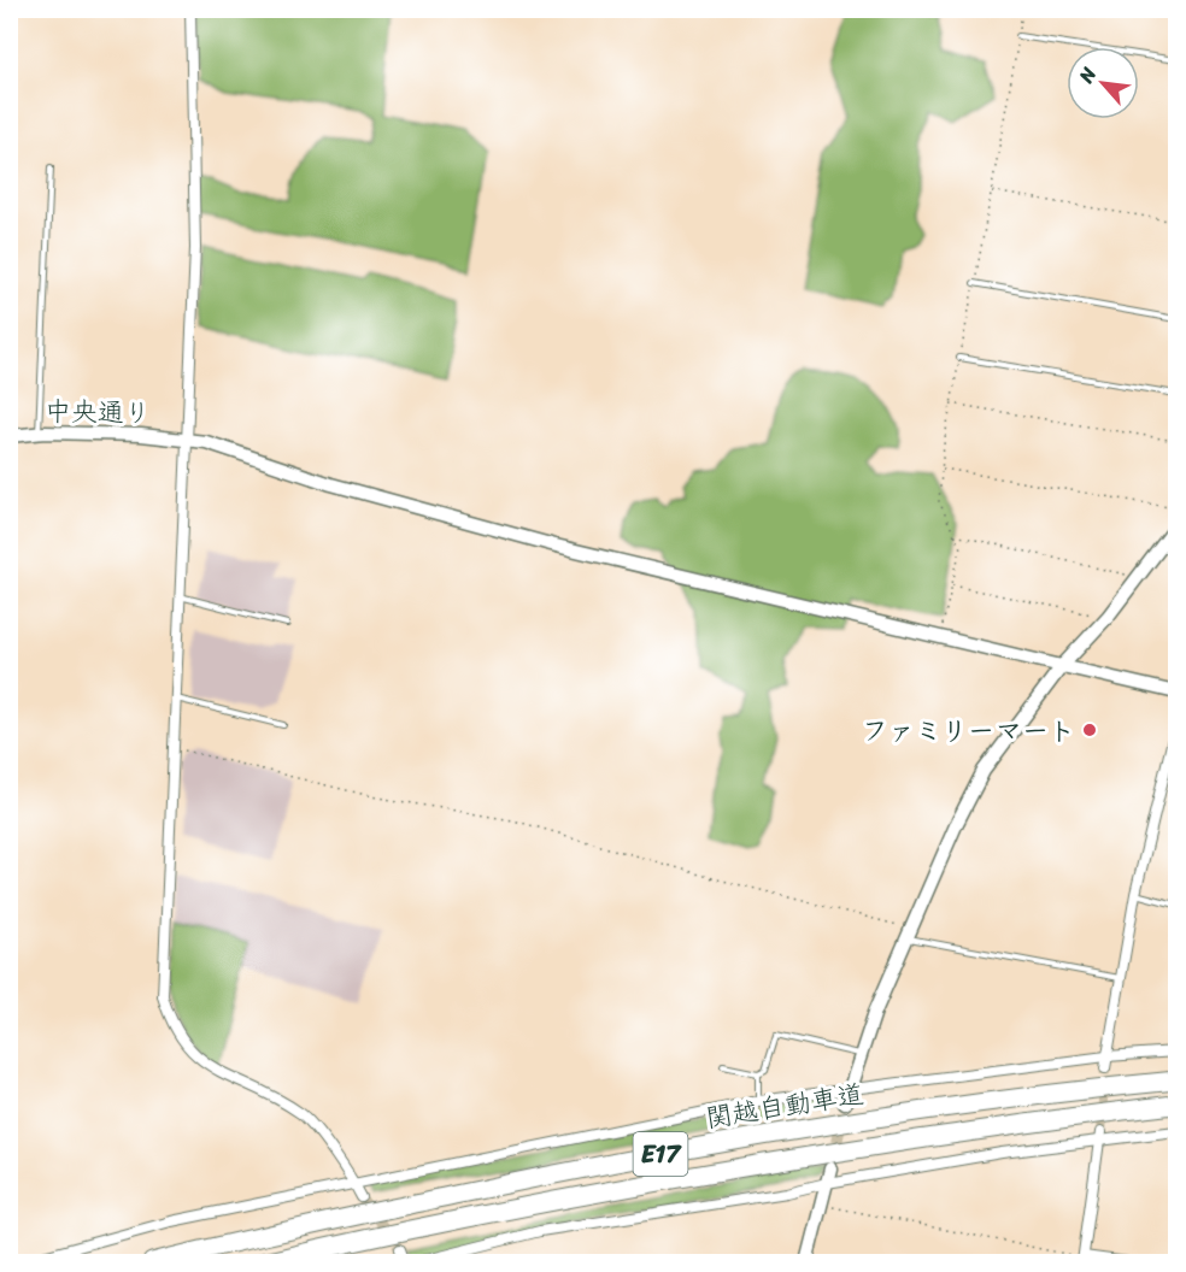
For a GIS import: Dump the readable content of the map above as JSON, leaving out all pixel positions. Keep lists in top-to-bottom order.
{
  "streets": {
    "highway": ["関越自動車道", "E17"],
    "street": ["中央通り"]
  },
  "places": ["ファミリーマート"],
  "north": "top left"
}
